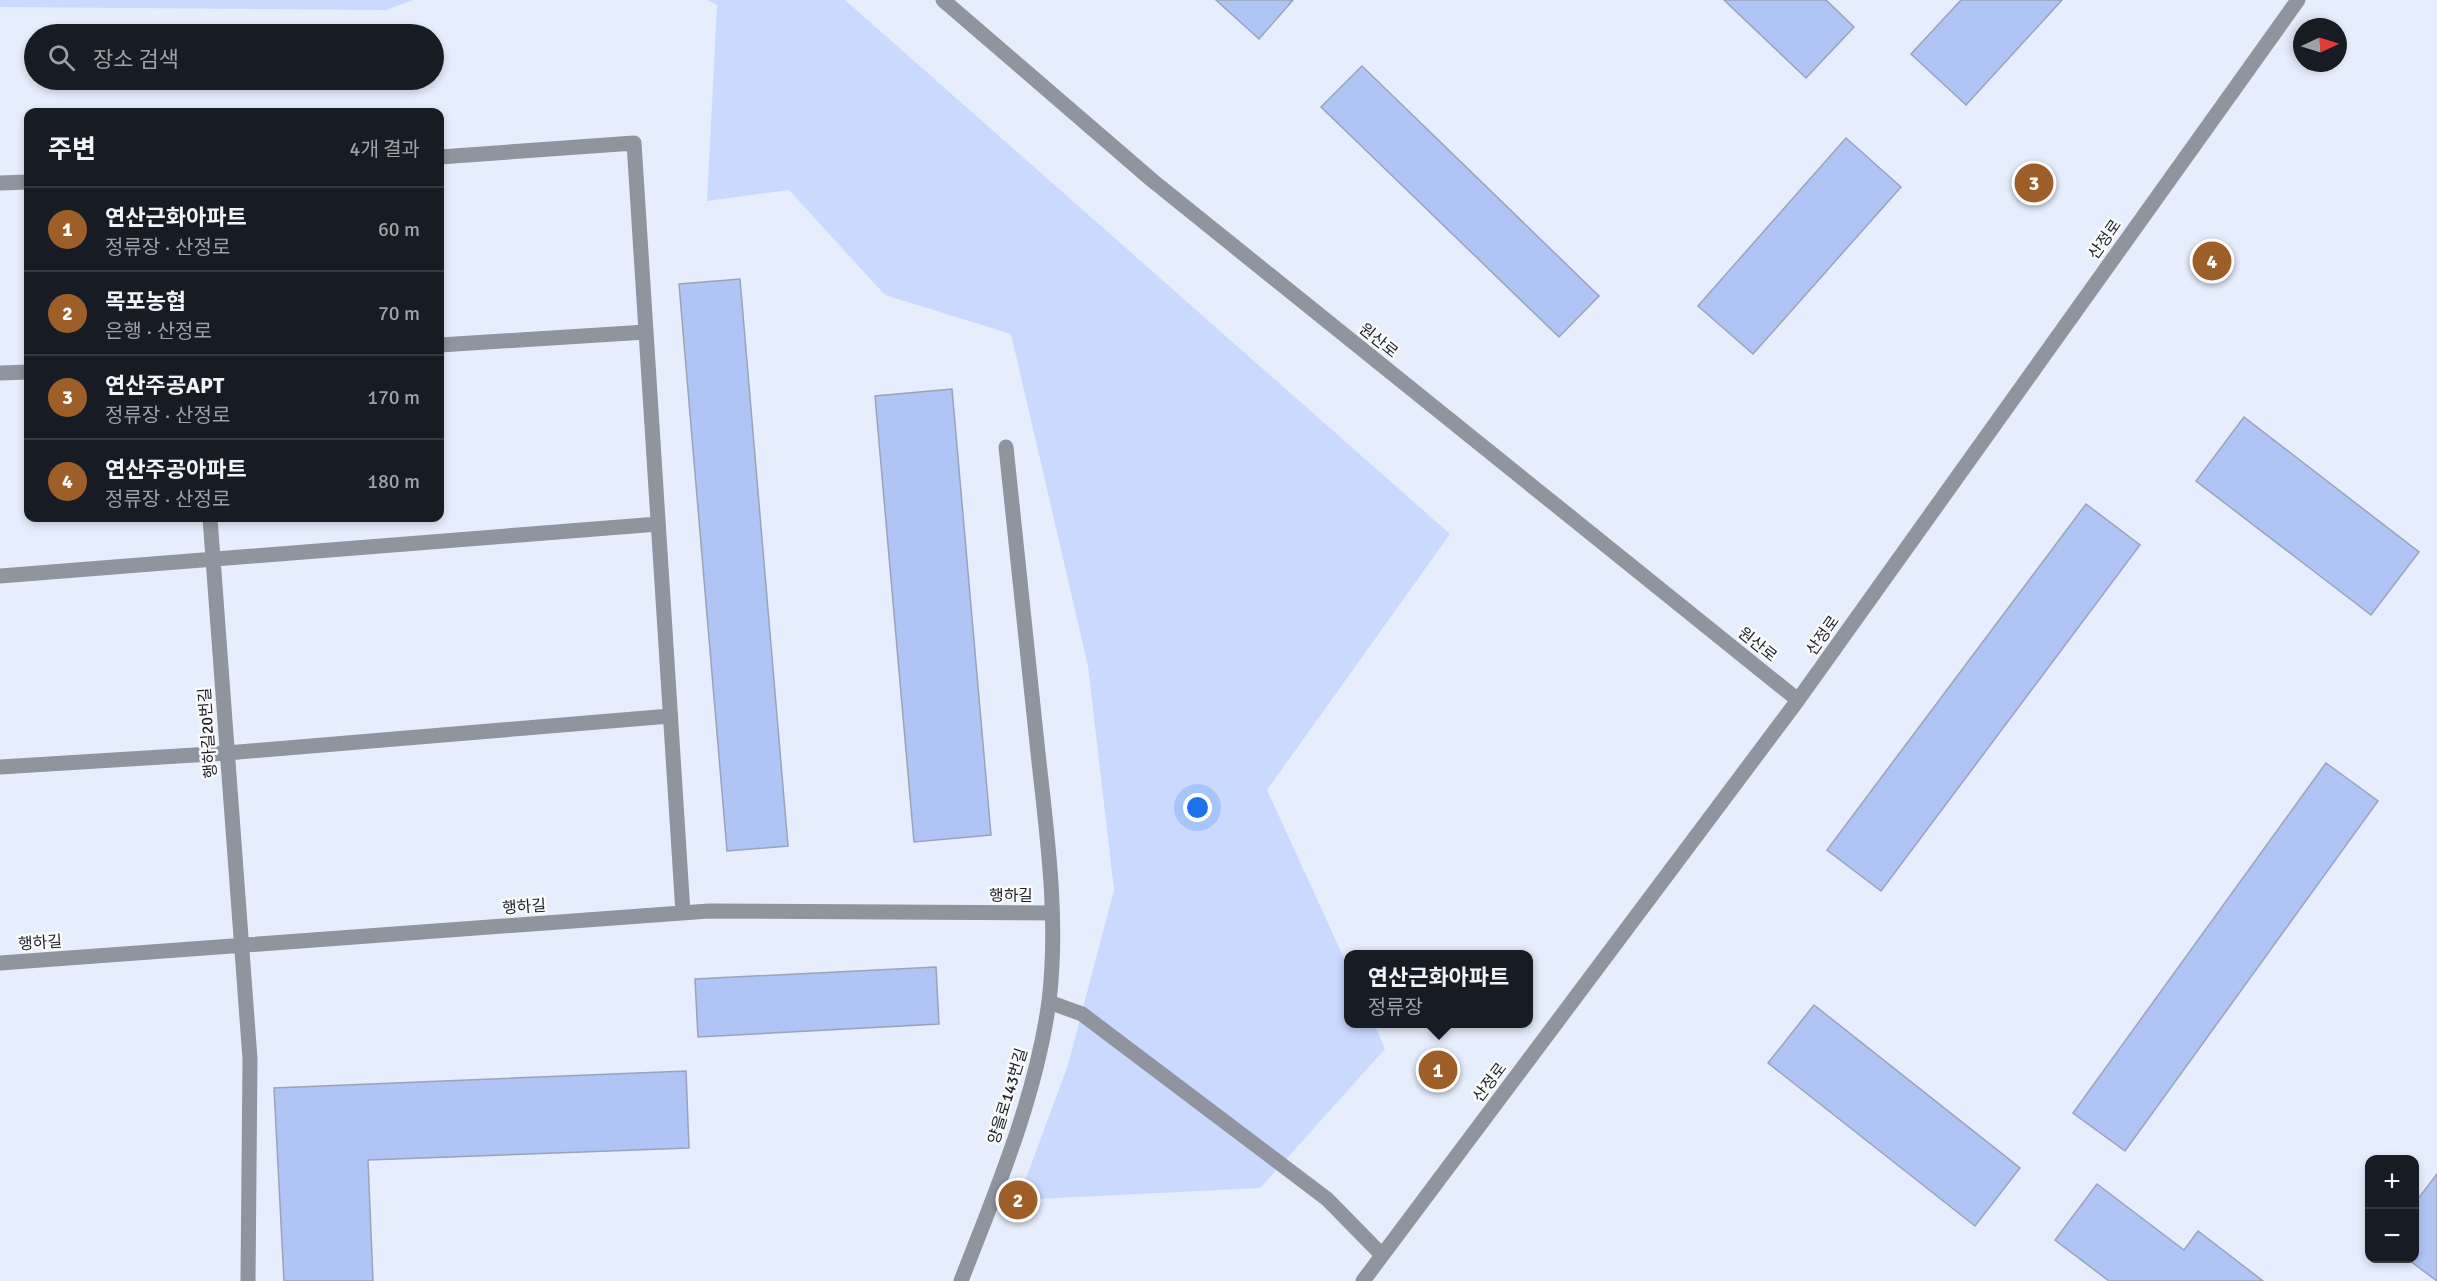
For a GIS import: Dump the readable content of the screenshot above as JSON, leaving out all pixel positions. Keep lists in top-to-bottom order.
{
  "streets": {
    "street": [
      "산정로",
      "원산로",
      "행하길20번길",
      "행하길",
      "양을로143번길"
    ]
  },
  "crossings": [
    ["산정로", "원산로"],
    ["행하길20번길", "행하길"],
    ["행하길", "양을로143번길"]
  ],
  "north": "right",
  "page": {
    "search": "장소 검색",
    "heading": ["주변", "4개 결과"],
    "pins": [
      "3",
      "4",
      "1",
      "2"
    ],
    "list": [
      {
        "mark": "1",
        "name": "연산근화아파트",
        "note": "정류장 · 산정로",
        "value": "60 m"
      },
      {
        "mark": "2",
        "name": "목포농협",
        "note": "은행 · 산정로",
        "value": "70 m"
      },
      {
        "mark": "3",
        "name": "연산주공APT",
        "note": "정류장 · 산정로",
        "value": "170 m"
      },
      {
        "mark": "4",
        "name": "연산주공아파트",
        "note": "정류장 · 산정로",
        "value": "180 m"
      }
    ],
    "popup": ["연산근화아파트", "정류장"],
    "map_buttons": ["+", "−"]
  }
}
